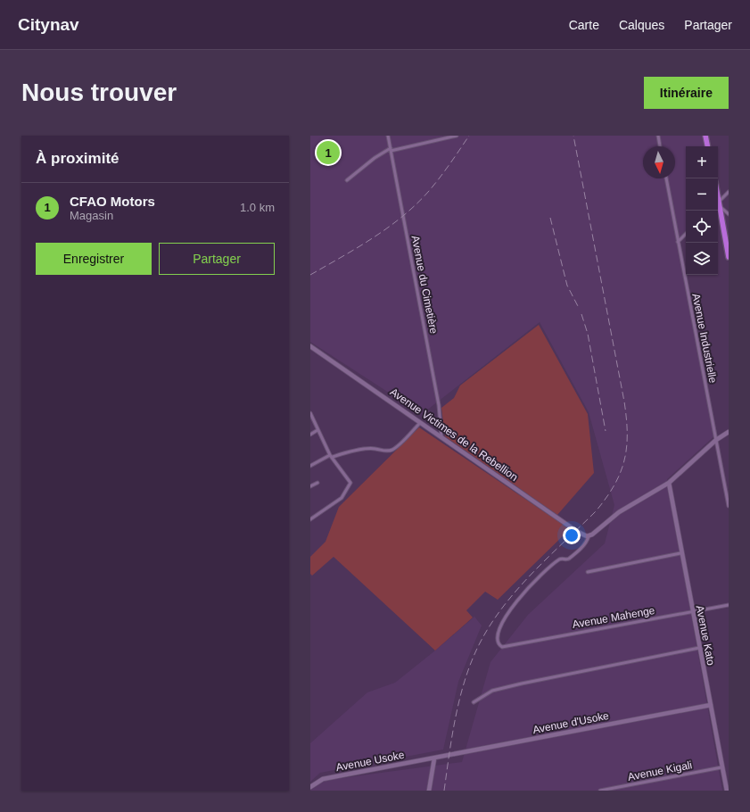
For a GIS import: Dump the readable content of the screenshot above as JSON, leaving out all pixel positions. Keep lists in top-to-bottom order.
{
  "streets": {
    "street": [
      "Avenue du Cimetière",
      "Avenue Industrielle",
      "Avenue Victimes de la Rebellion",
      "Avenue Mahenge",
      "Avenue Kato",
      "Avenue d'Usoke",
      "Avenue Usoke",
      "Avenue Kigali"
    ]
  },
  "crossings": [
    ["Avenue du Cimetière", "Avenue Victimes de la Rebellion"],
    ["Avenue Victimes de la Rebellion", "Avenue Mahenge"],
    ["Avenue Mahenge", "Avenue Kato"],
    ["Avenue Kato", "Avenue d'Usoke"],
    ["Avenue Kato", "Avenue Kigali"],
    ["Avenue d'Usoke", "Avenue Usoke"]
  ],
  "north": "bottom",
  "page": {
    "header": "Citynav",
    "nav": ["Carte", "Calques", "Partager"],
    "buttons": [
      "Itinéraire",
      ["Enregistrer", "Partager"]
    ],
    "title": "Nous trouver",
    "heading": "À proximité",
    "pins": "1",
    "map_buttons": ["+", "−"],
    "list": [
      {
        "mark": "1",
        "name": "CFAO Motors",
        "note": "Magasin",
        "value": "1.0 km"
      }
    ]
  }
}
